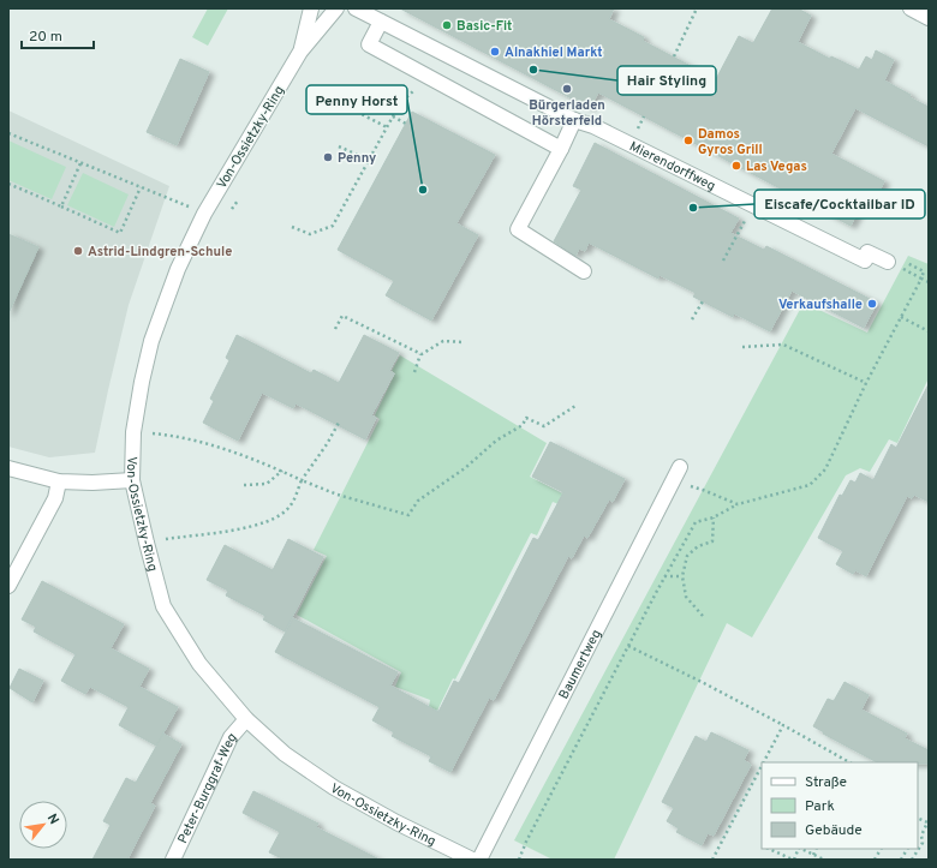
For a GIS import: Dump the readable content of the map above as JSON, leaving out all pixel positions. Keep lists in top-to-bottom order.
{
  "streets": {
    "street": [
      "Von-Ossietzky-Ring",
      "Mierendorffweg",
      "Baumertweg",
      "Peter-Burggraf-Weg"
    ]
  },
  "crossings": [
    ["Von-Ossietzky-Ring", "Peter-Burggraf-Weg"]
  ],
  "places": [
    "Basic-Fit",
    "Alnakhiel Markt",
    "Hair Styling",
    "Bürgerladen Hörsterfeld",
    "Damos Gyros Grill",
    "Penny",
    "Las Vegas",
    "Penny Horst",
    "Eiscafe/Cocktailbar ID",
    "Astrid-Lindgren-Schule",
    "Verkaufshalle"
  ],
  "legend": ["Straße", "Park", "Gebäude"],
  "scale_bar": "20 m",
  "north": "top right"
}
